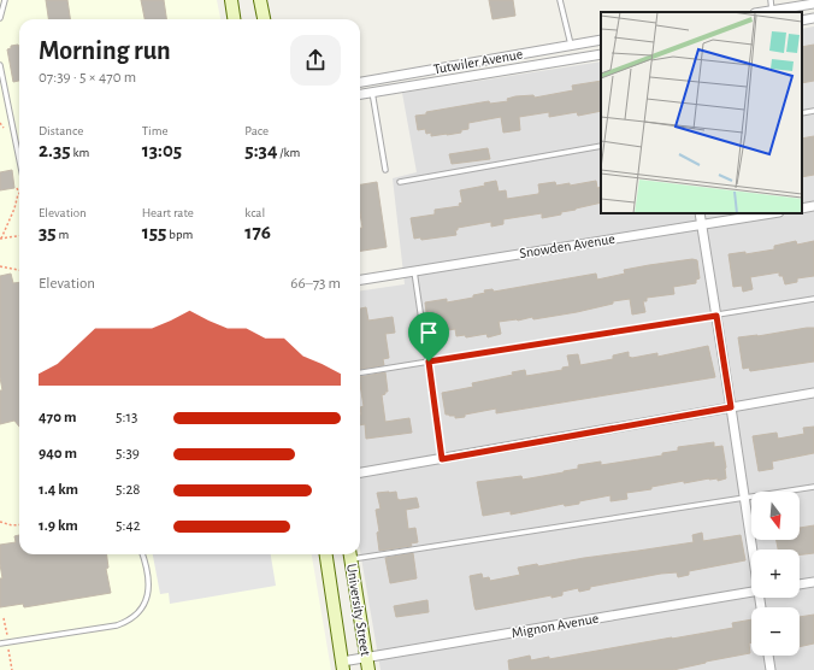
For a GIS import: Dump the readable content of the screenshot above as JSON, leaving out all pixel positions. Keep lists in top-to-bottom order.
{
  "streets": {
    "main road": ["University Street"],
    "street": ["Tutwiler Avenue", "Snowden Avenue", "Mignon Avenue"]
  },
  "crossings": [
    ["University Street", "Mignon Avenue"]
  ],
  "north": "bottom",
  "page": {
    "heading": ["Morning run", "07:39 · 5 × 470 m"],
    "stats": [
      ["Distance", "2.35 km"],
      ["Time", "13:05"],
      ["Pace", "5:34 /km"],
      ["Elevation", "35 m"],
      ["Heart rate", "155 bpm"],
      ["kcal", "176"]
    ],
    "chart": ["Elevation", "66–73 m"],
    "list": [
      {
        "name": "470 m",
        "note": "5:13"
      },
      {
        "name": "940 m",
        "note": "5:39"
      },
      {
        "name": "1.4 km",
        "note": "5:28"
      },
      {
        "name": "1.9 km",
        "note": "5:42"
      }
    ],
    "map_buttons": ["+", "−"]
  }
}
